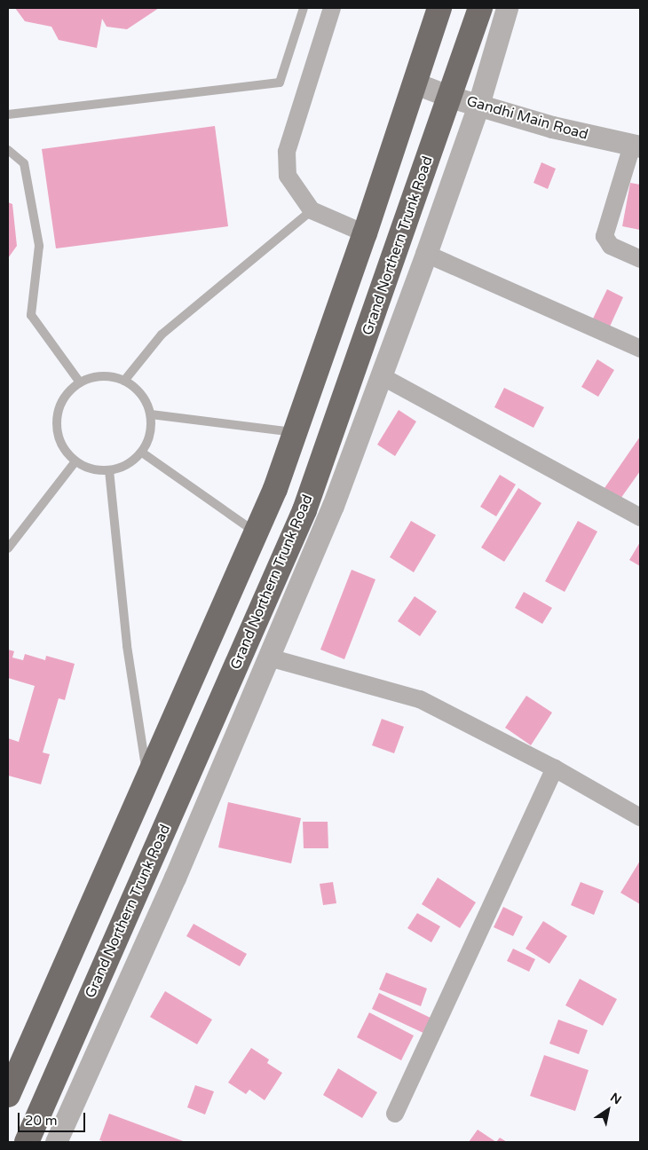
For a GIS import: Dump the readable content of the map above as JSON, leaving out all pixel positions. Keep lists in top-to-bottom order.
{
  "streets": {
    "highway": ["Grand Northern Trunk Road"],
    "street": ["Gandhi Main Road"]
  },
  "crossings": [
    ["Gandhi Main Road", "Grand Northern Trunk Road"]
  ],
  "scale_bar": "20 m",
  "north": "top right"
}
